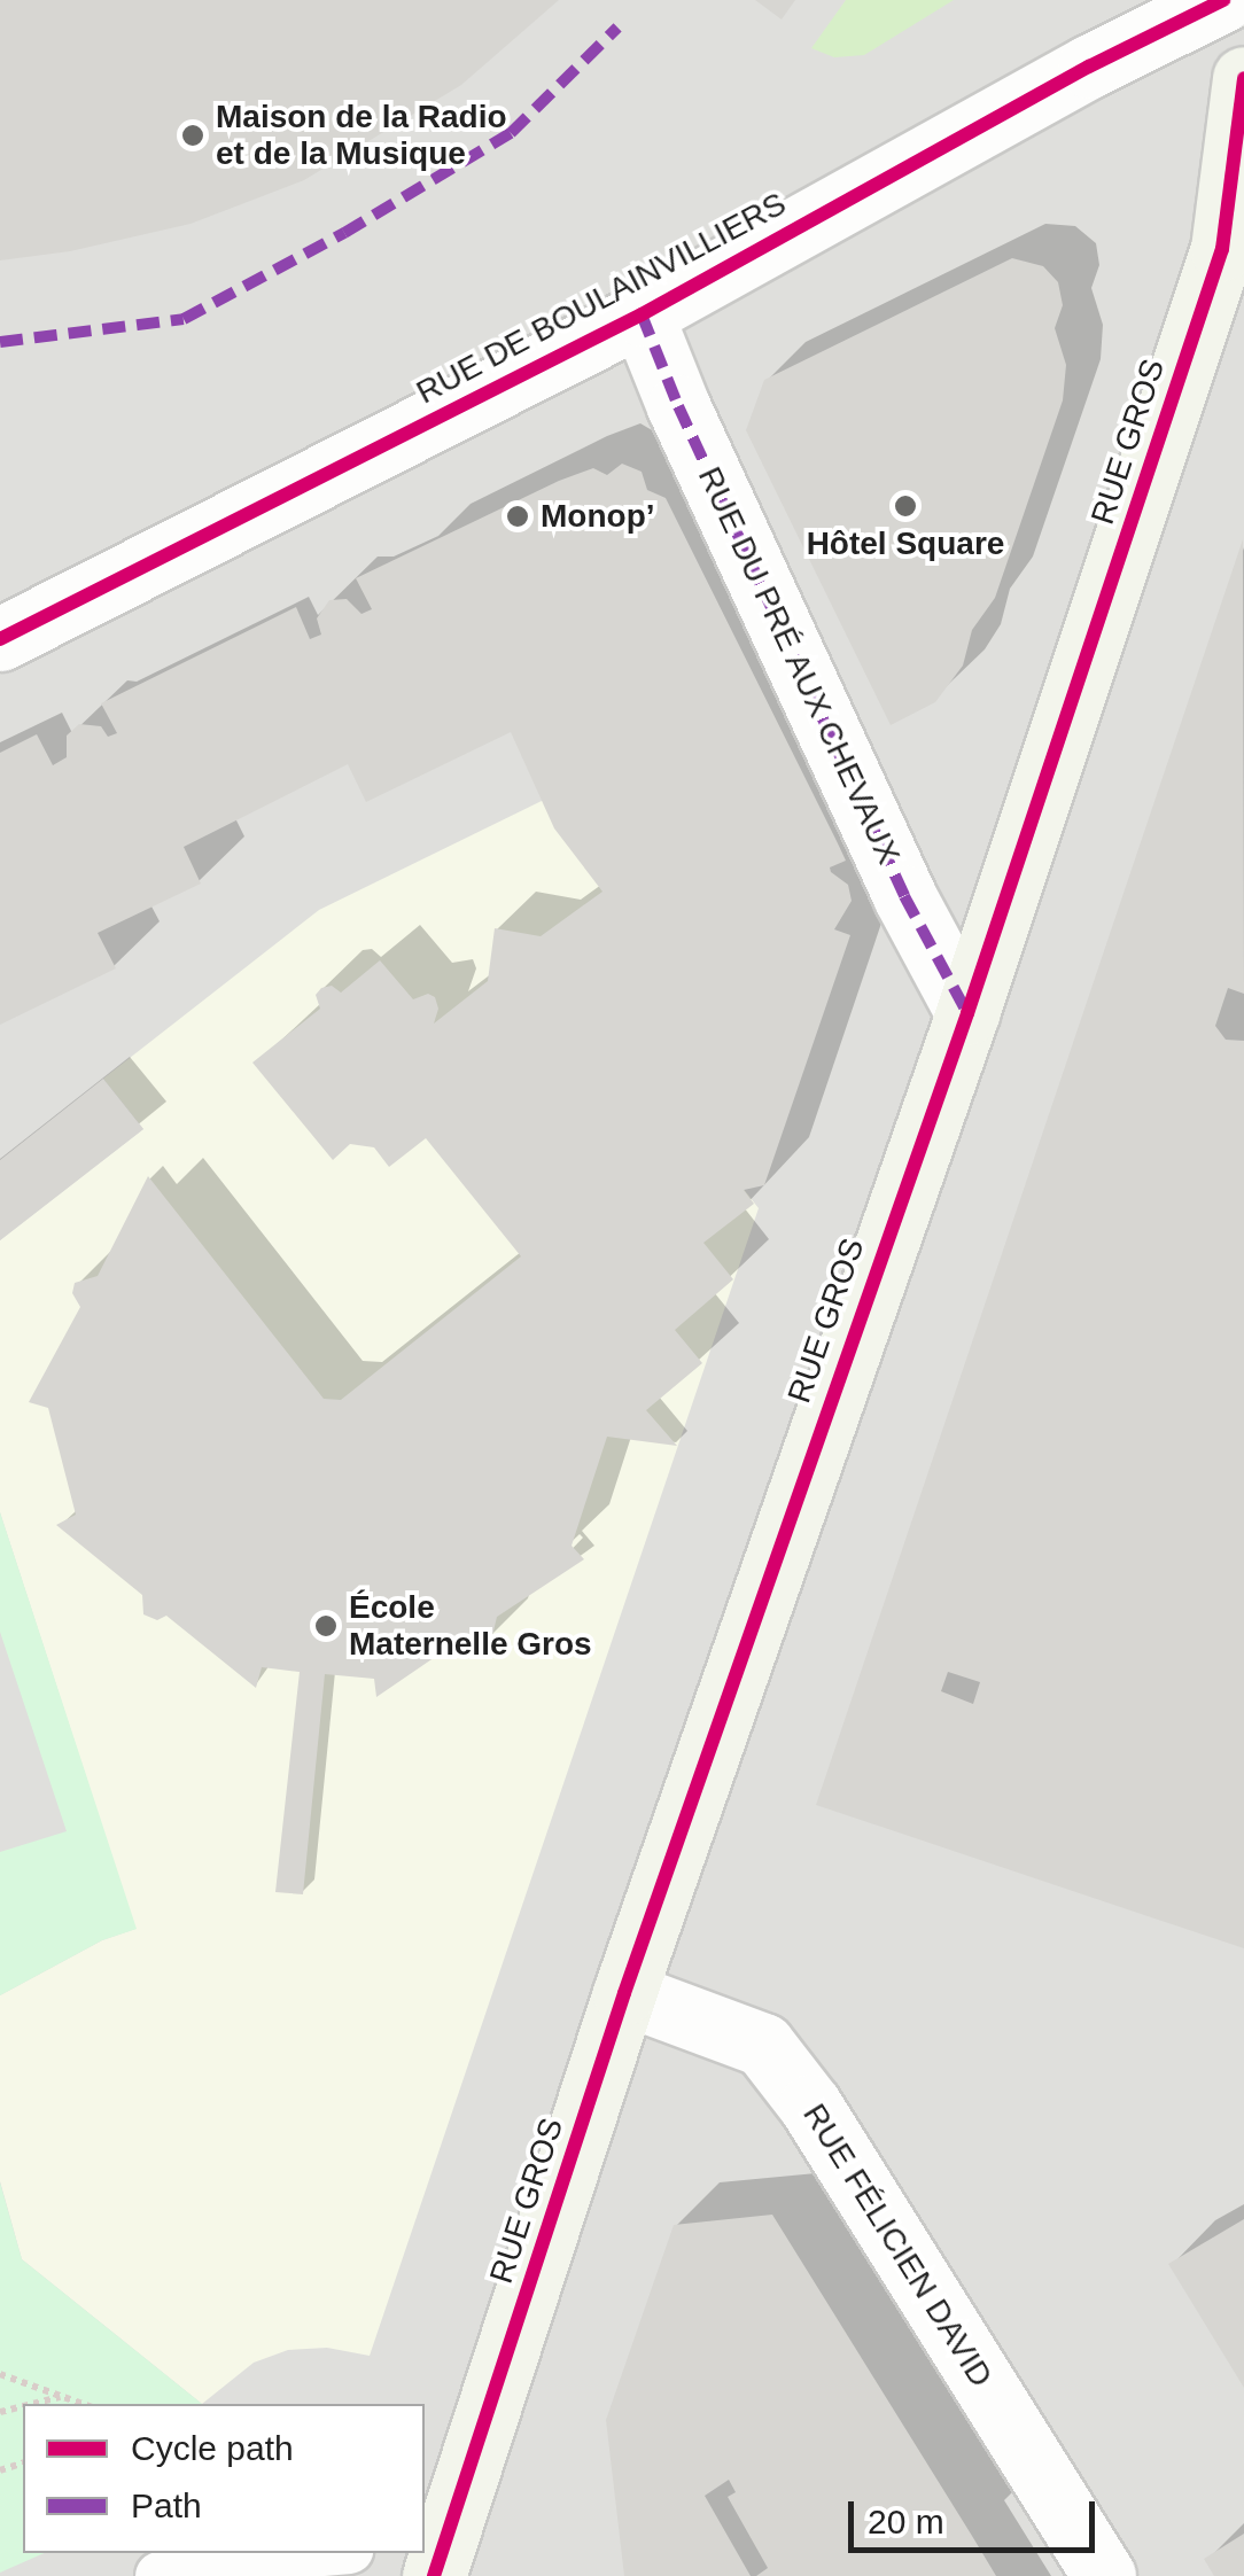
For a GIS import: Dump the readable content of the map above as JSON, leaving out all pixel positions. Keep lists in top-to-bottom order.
{
  "streets": {
    "street": [
      "RUE DE BOULAINVILLIERS",
      "RUE GROS",
      "RUE DU PRÉ AUX CHEVAUX",
      "RUE FÉLICIEN DAVID"
    ]
  },
  "crossings": [
    ["RUE DE BOULAINVILLIERS", "RUE DU PRÉ AUX CHEVAUX"],
    ["RUE GROS", "RUE DU PRÉ AUX CHEVAUX"],
    ["RUE GROS", "RUE FÉLICIEN DAVID"]
  ],
  "places": [
    "Maison de la Radio et de la Musique",
    "Hôtel Square",
    "Monop’",
    "École Maternelle Gros"
  ],
  "legend": ["Cycle path", "Path"],
  "scale_bar": "20 m"
}
